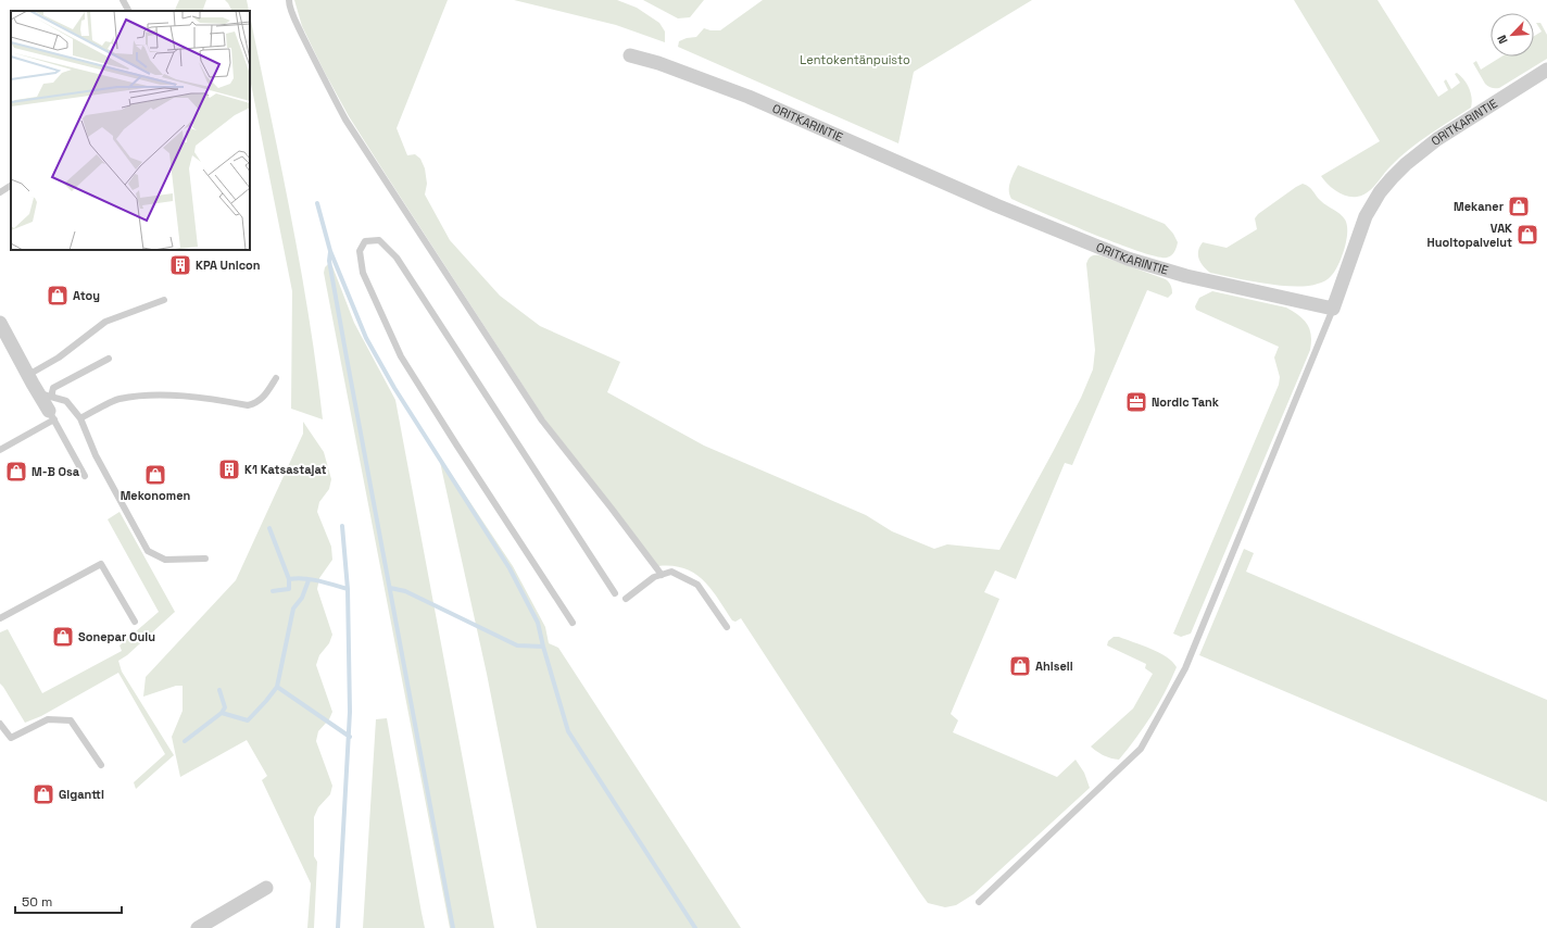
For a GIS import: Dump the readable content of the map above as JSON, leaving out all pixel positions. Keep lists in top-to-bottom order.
{
  "streets": {
    "street": ["ORITKARINTIE"]
  },
  "parks": ["Lentokentänpuisto"],
  "places": {
    "shop": [
      "Mekaner",
      "VAK Huoltopalvelut",
      "Atoy",
      "M-B Osa",
      "Mekonomen",
      "Sonepar Oulu",
      "Ahlsell",
      "Gigantti"
    ],
    "building": ["KPA Unicon", "K1 Katsastajat"],
    "office": ["Nordic Tank"]
  },
  "scale_bar": "50 m",
  "north": "bottom left"
}
